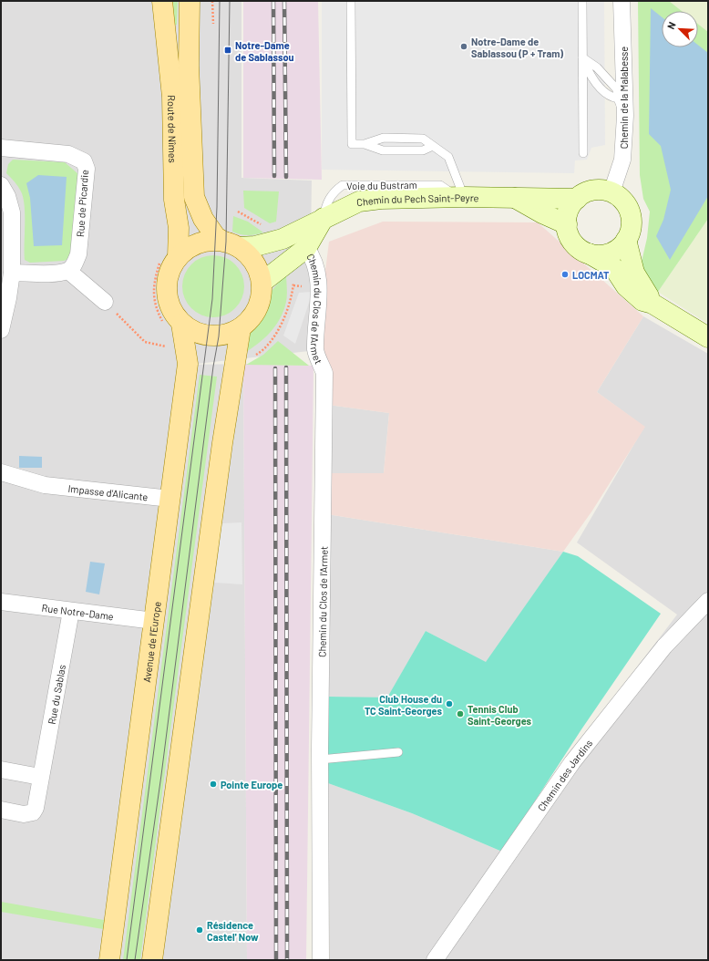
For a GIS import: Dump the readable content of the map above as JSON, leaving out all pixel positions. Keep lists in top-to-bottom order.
{
  "streets": {
    "main road": ["Route de Nîmes", "Chemin du Pech Saint-Peyre", "Avenue de l'Europe"],
    "street": [
      "Chemin de la Malabesse",
      "Rue de Picardie",
      "Chemin du Clos de l'Armet",
      "Impasse d'Alicante",
      "Rue Notre-Dame",
      "Rue du Sablas",
      "Chemin des Jardins"
    ]
  },
  "crossings": [
    ["Chemin de la Malabesse", "Chemin du Pech Saint-Peyre"],
    ["Route de Nîmes", "Chemin du Pech Saint-Peyre"],
    ["Route de Nîmes", "Avenue de l'Europe"],
    ["Chemin du Pech Saint-Peyre", "Avenue de l'Europe"],
    ["Impasse d'Alicante", "Avenue de l'Europe"],
    ["Rue Notre-Dame", "Avenue de l'Europe"],
    ["Rue Notre-Dame", "Rue du Sablas"]
  ],
  "places": {
    "other": [
      "Notre-Dame de Sablassou (P + Tram)",
      "LOCMAT",
      "Club House du TC Saint-Georges",
      "Tennis Club Saint-Georges",
      "Pointe Europe",
      "Résidence Castel' Now"
    ],
    "transit": ["Notre-Dame de Sablassou"]
  },
  "north": "top left"
}
